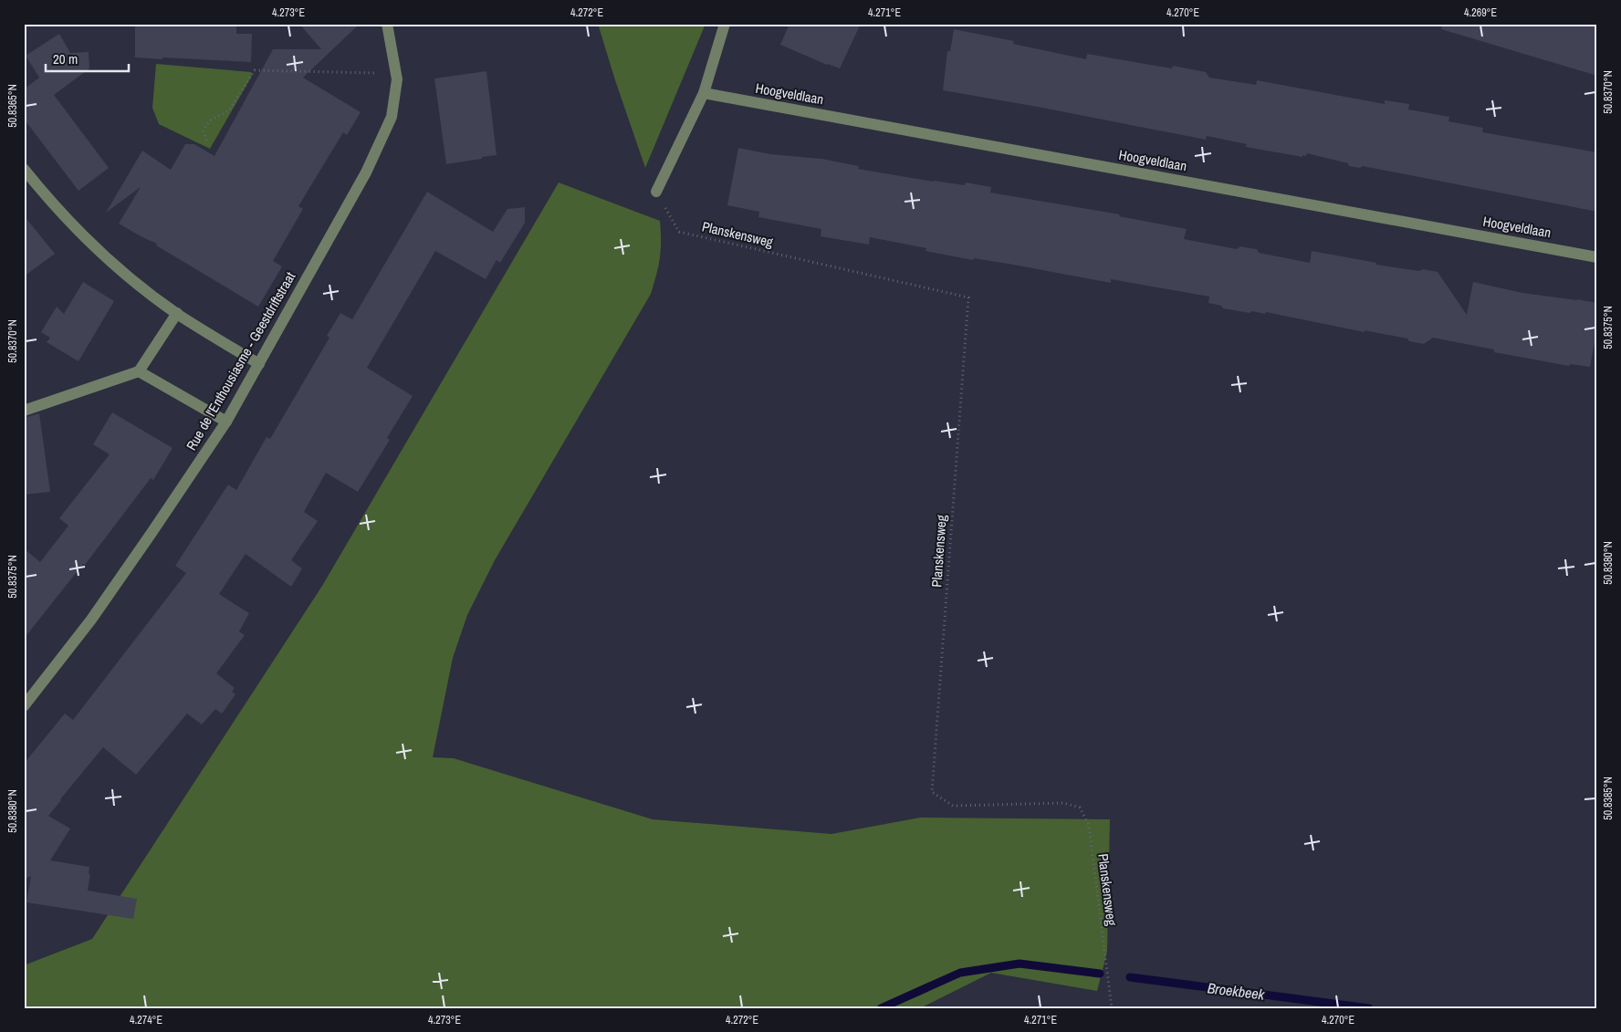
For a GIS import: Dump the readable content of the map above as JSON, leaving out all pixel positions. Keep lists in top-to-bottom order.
{
  "streets": {
    "street": ["Hoogveldlaan", "Rue de l'Enthousiasme - Geestdriftstraat"],
    "path": ["Planskensweg"]
  },
  "water": ["Broekbeek"],
  "scale_bar": "20 m",
  "coordinates": [
    "4.273°E",
    "4.272°E",
    "4.271°E",
    "4.270°E",
    "4.269°E",
    "50.8370°N",
    "50.8365°N",
    "50.8375°N",
    "50.8380°N",
    "50.8385°N",
    "4.274°E"
  ]
}
